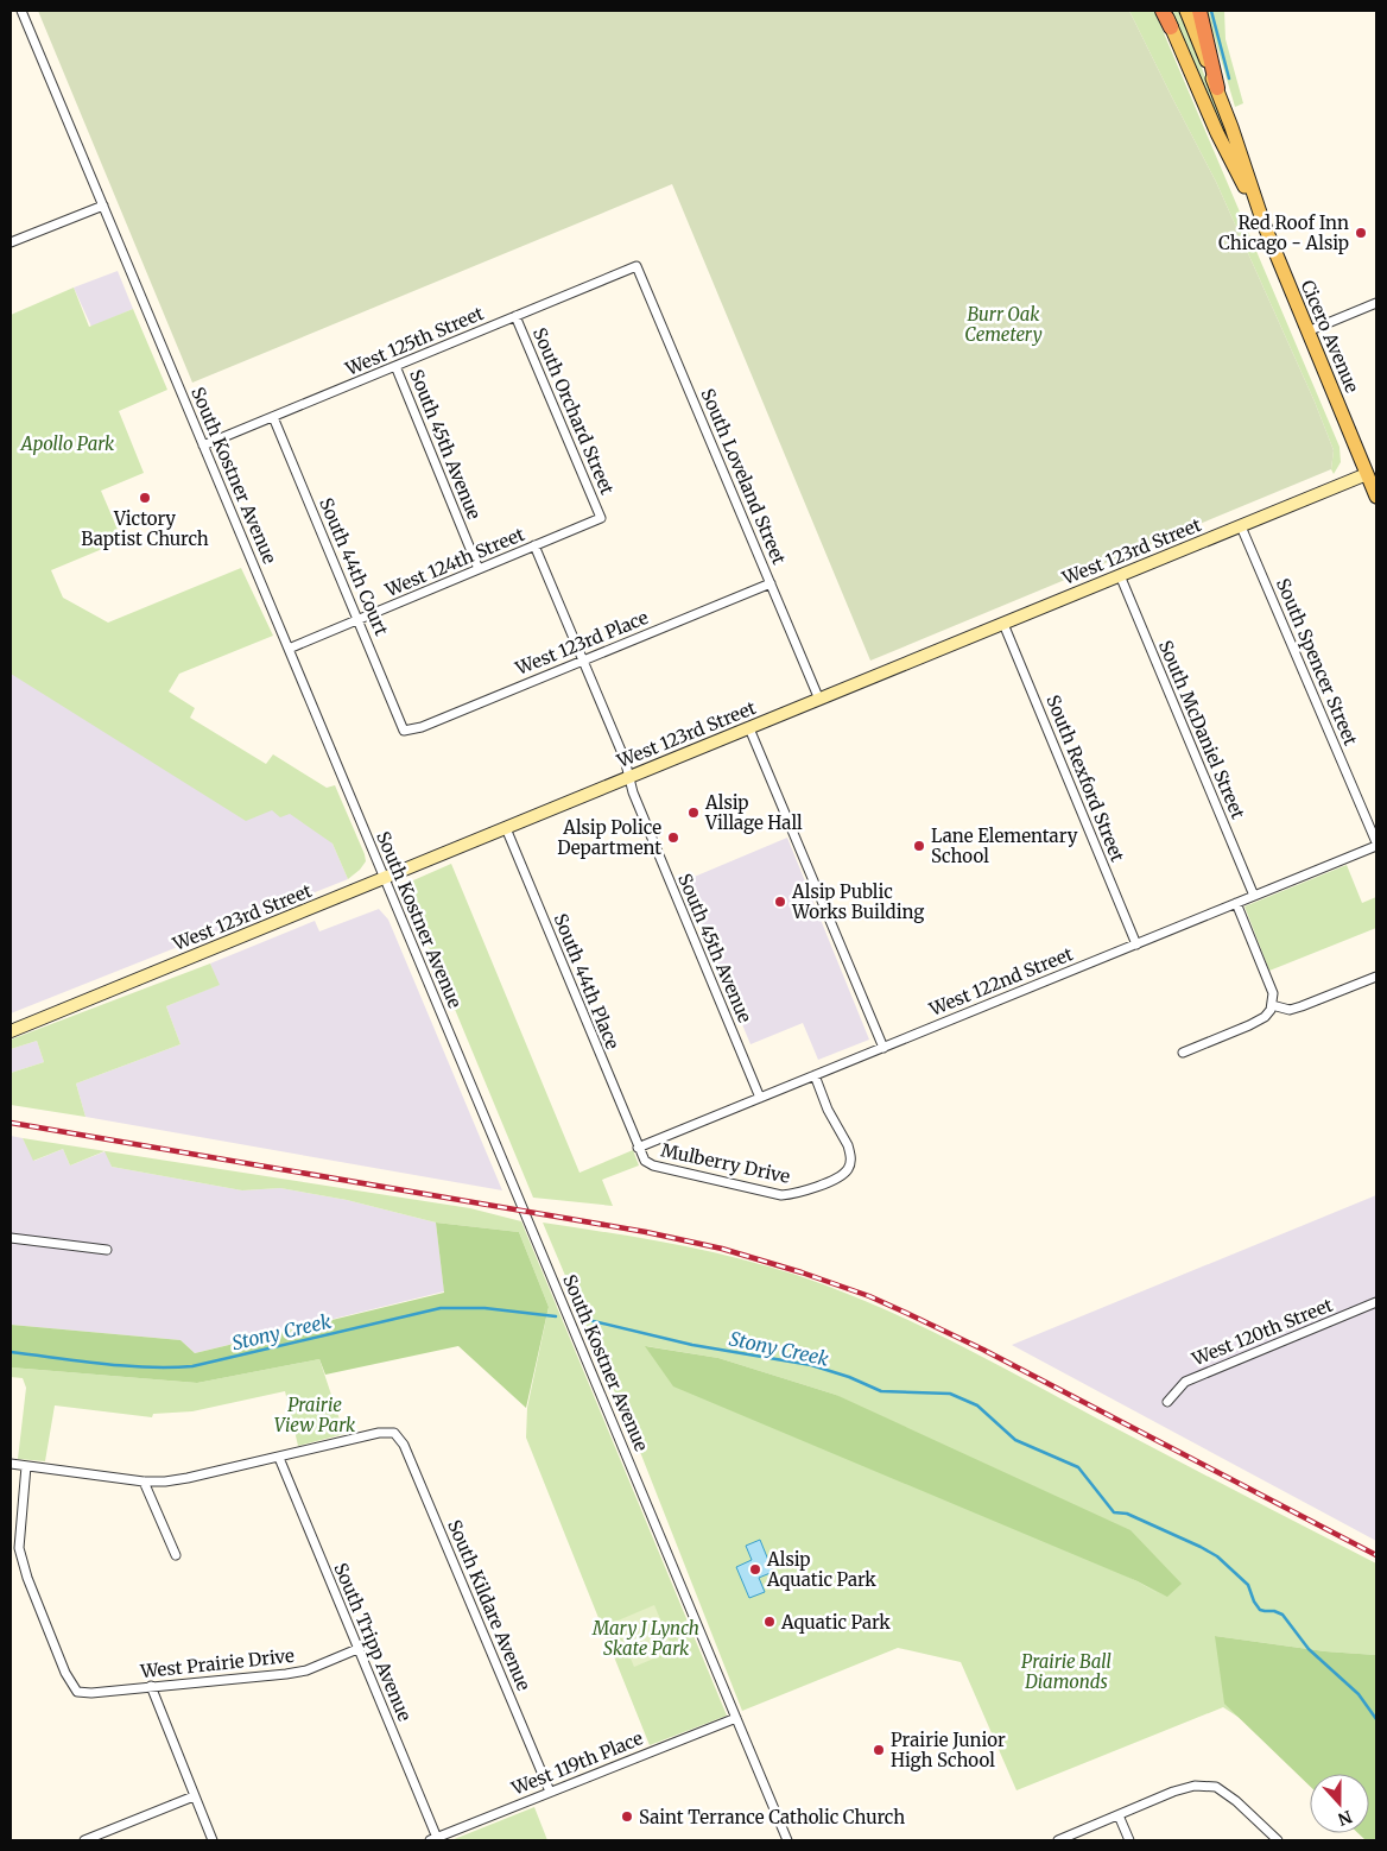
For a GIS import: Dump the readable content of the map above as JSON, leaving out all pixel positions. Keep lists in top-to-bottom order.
{
  "streets": {
    "main road": ["Cicero Avenue"],
    "street": [
      "West 125th Street",
      "South Orchard Street",
      "South 45th Avenue",
      "South Kostner Avenue",
      "South Loveland Street",
      "West 123rd Street",
      "West 124th Street",
      "South 44th Court",
      "West 123rd Place",
      "South Spencer Street",
      "South McDaniel Street",
      "South Rexford Street",
      "South 44th Place",
      "West 122nd Street",
      "Mulberry Drive",
      "West 120th Street",
      "South Kildare Avenue",
      "South Tripp Avenue",
      "West Prairie Drive",
      "West 119th Place"
    ]
  },
  "crossings": [
    ["Cicero Avenue", "West 123rd Street"],
    ["West 125th Street", "South Orchard Street"],
    ["West 125th Street", "South 45th Avenue"],
    ["West 125th Street", "South Kostner Avenue"],
    ["West 125th Street", "South Loveland Street"],
    ["West 125th Street", "South 44th Court"],
    ["South Orchard Street", "West 124th Street"],
    ["South 45th Avenue", "West 123rd Street"],
    ["South 45th Avenue", "West 124th Street"],
    ["South 45th Avenue", "West 123rd Place"],
    ["South 45th Avenue", "West 122nd Street"],
    ["South Kostner Avenue", "West 123rd Street"],
    ["South Kostner Avenue", "West 124th Street"],
    ["South Kostner Avenue", "West 119th Place"],
    ["South Loveland Street", "West 123rd Street"],
    ["South Loveland Street", "West 123rd Place"],
    ["West 123rd Street", "South Spencer Street"],
    ["West 123rd Street", "South McDaniel Street"],
    ["West 123rd Street", "South Rexford Street"],
    ["West 123rd Street", "South 44th Place"],
    ["West 124th Street", "South 44th Court"],
    ["South 44th Court", "West 123rd Place"],
    ["South Spencer Street", "West 122nd Street"],
    ["South McDaniel Street", "West 122nd Street"],
    ["South Rexford Street", "West 122nd Street"],
    ["South 44th Place", "West 122nd Street"],
    ["South 44th Place", "Mulberry Drive"],
    ["West 122nd Street", "Mulberry Drive"],
    ["South Kildare Avenue", "South Tripp Avenue"],
    ["South Kildare Avenue", "West 119th Place"],
    ["South Tripp Avenue", "West Prairie Drive"],
    ["South Tripp Avenue", "West 119th Place"]
  ],
  "water": ["Stony Creek"],
  "parks": [
    "Burr Oak Cemetery",
    "Apollo Park",
    "Prairie View Park",
    "Mary J Lynch Skate Park",
    "Prairie Ball Diamonds"
  ],
  "places": [
    "Red Roof Inn Chicago - Alsip",
    "Victory Baptist Church",
    "Alsip Village Hall",
    "Alsip Police Department",
    "Lane Elementary School",
    "Alsip Public Works Building",
    "Alsip Aquatic Park",
    "Aquatic Park",
    "Prairie Junior High School",
    "Saint Terrance Catholic Church"
  ],
  "north": "bottom"
}
